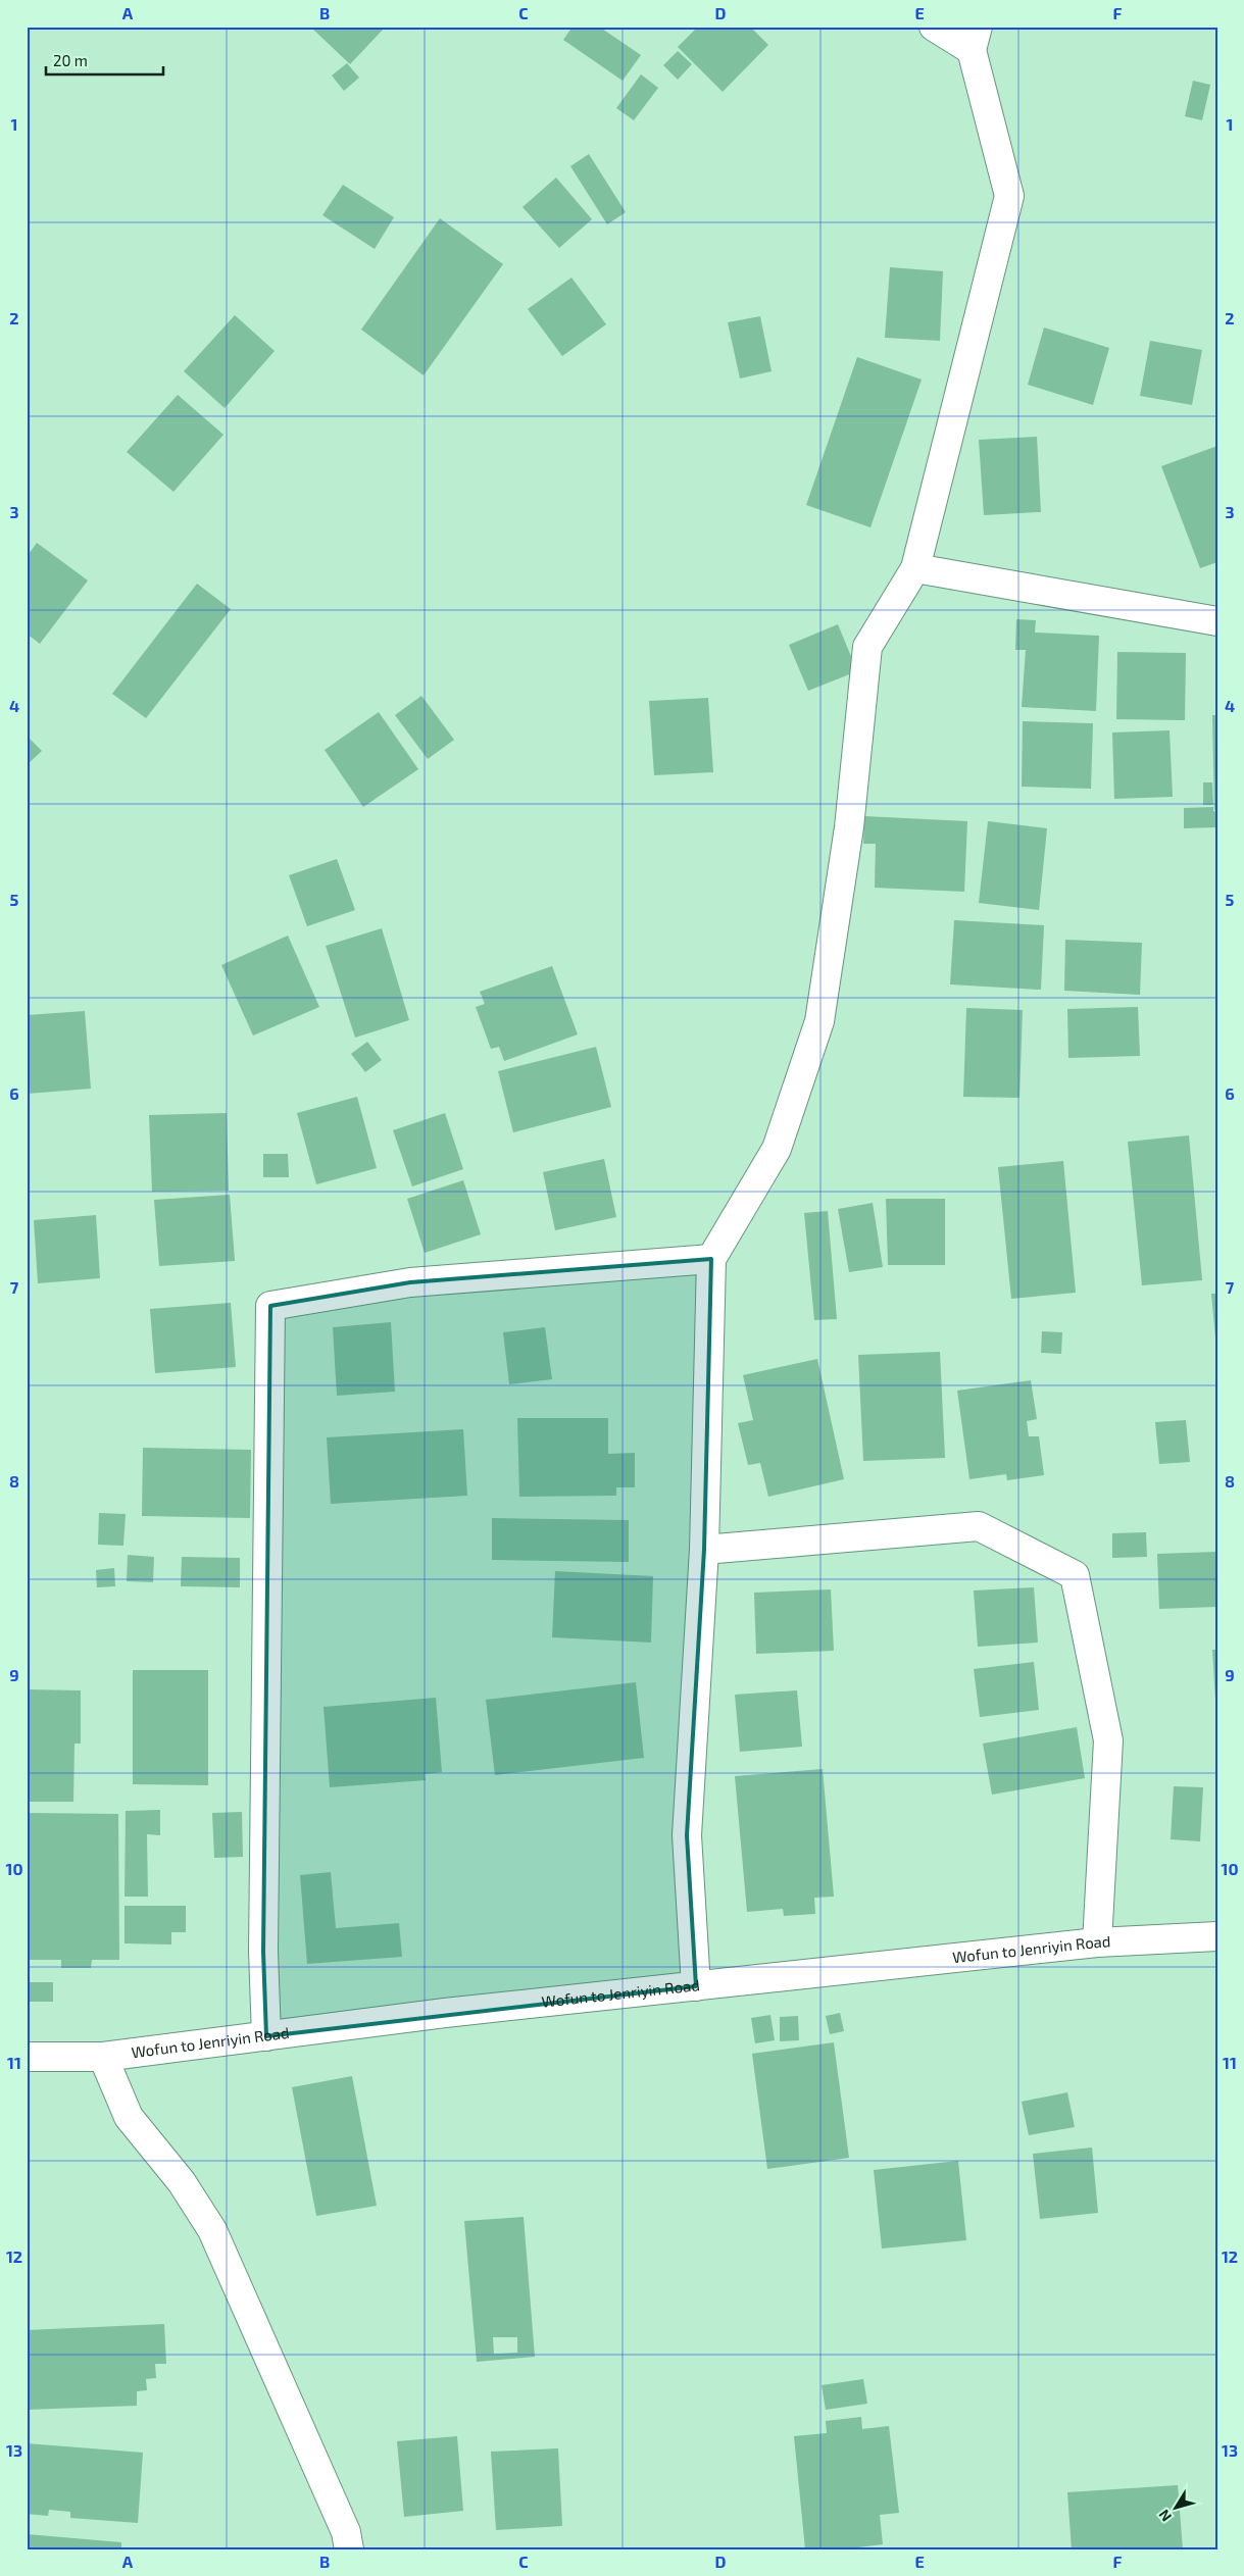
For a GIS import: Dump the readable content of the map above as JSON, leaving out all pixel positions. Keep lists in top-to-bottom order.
{
  "streets": {
    "street": ["Wofun to Jenriyin Road"]
  },
  "scale_bar": "20 m",
  "north": "bottom left",
  "grid": {
    "columns": [
      "A",
      "B",
      "C",
      "D",
      "E",
      "F"
    ],
    "rows": [
      "1",
      "2",
      "3",
      "4",
      "5",
      "6",
      "7",
      "8",
      "9",
      "10",
      "11",
      "12",
      "13"
    ]
  }
}
